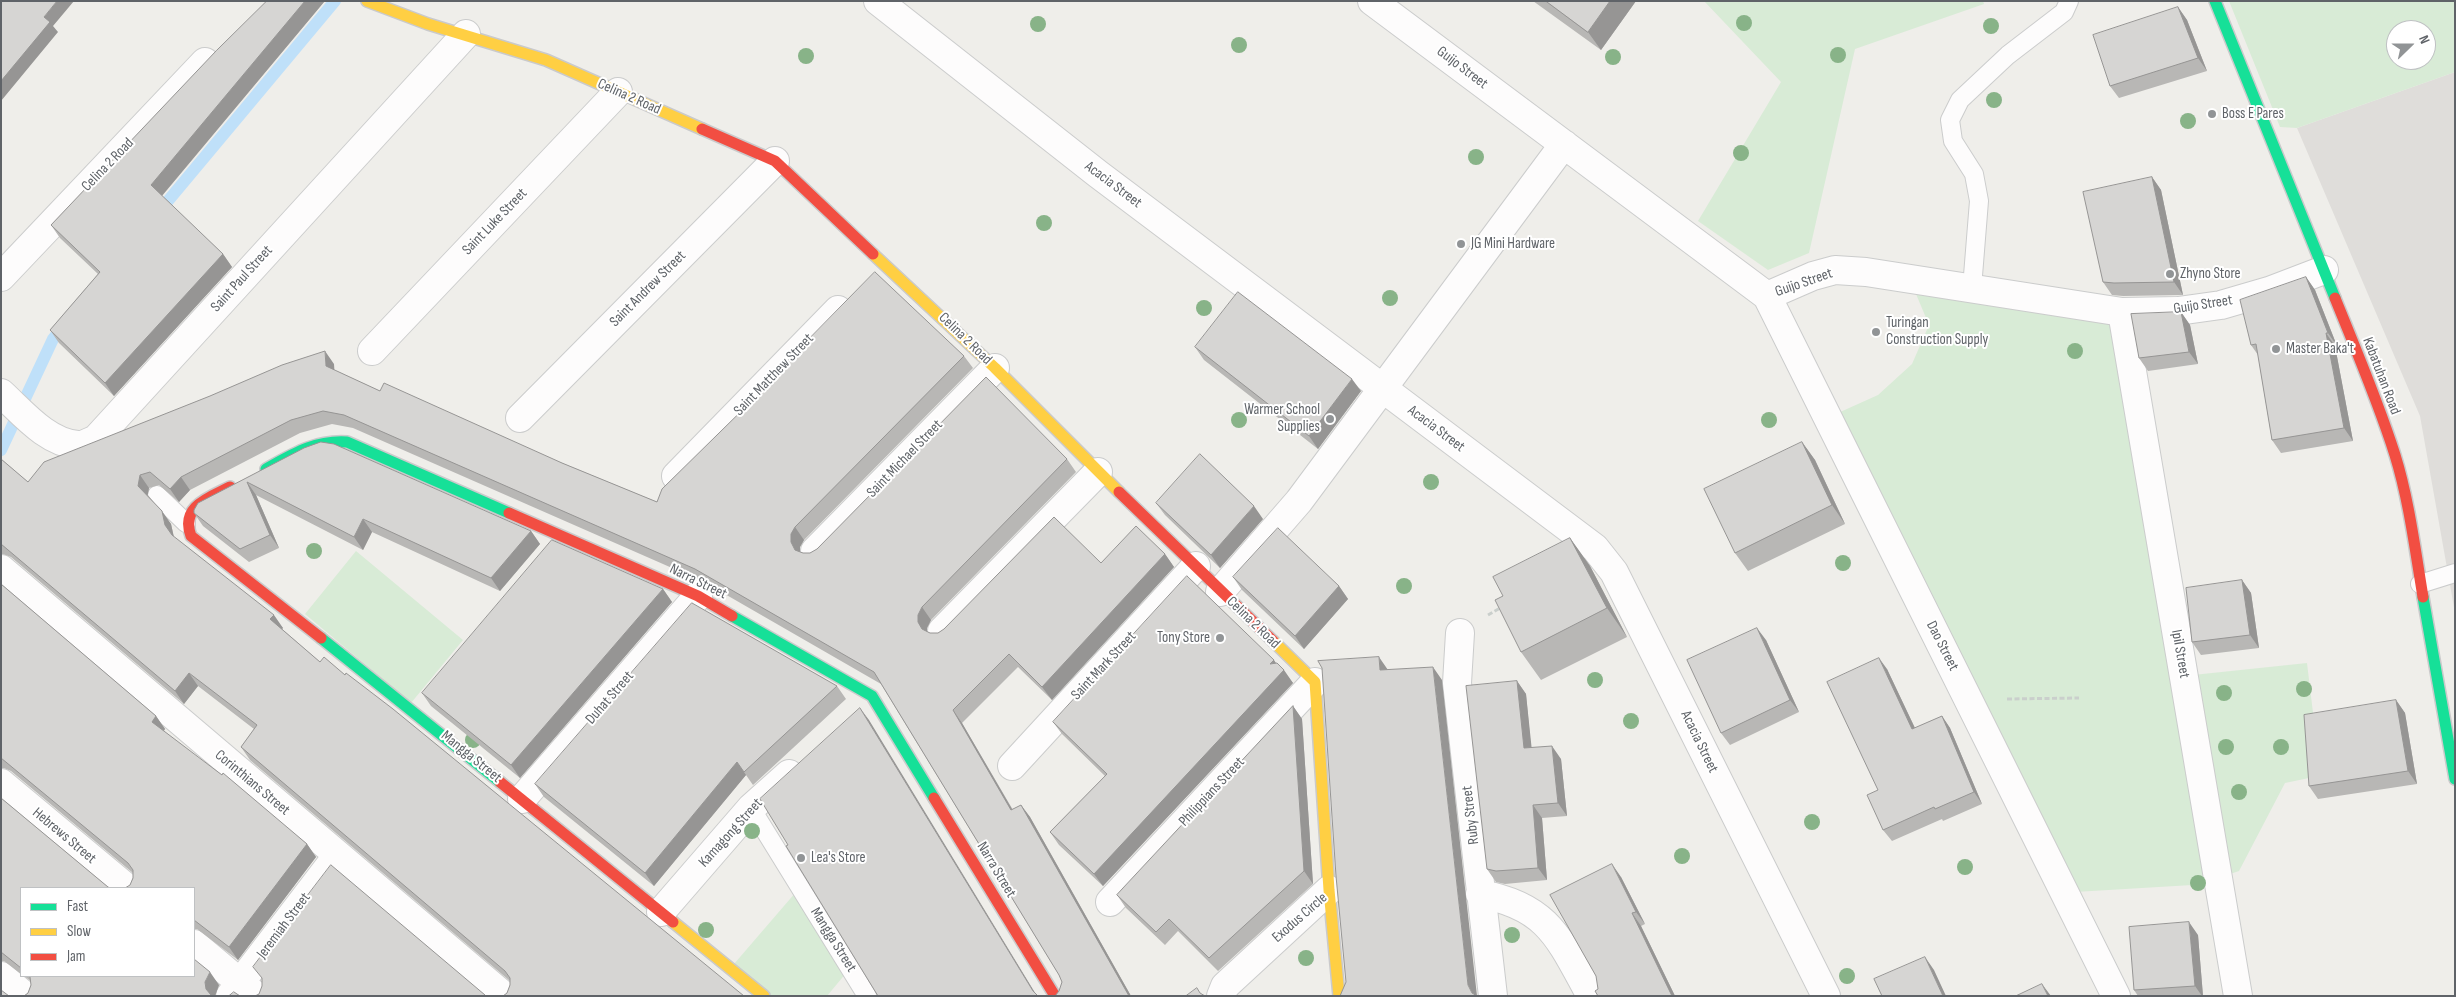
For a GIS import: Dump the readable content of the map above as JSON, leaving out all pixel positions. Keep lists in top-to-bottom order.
{
  "streets": {
    "street": [
      "Guijo Street",
      "Celina 2 Road",
      "Acacia Street",
      "Saint Luke Street",
      "Saint Paul Street",
      "Saint Andrew Street",
      "Saint Matthew Street",
      "Kabatuhan Road",
      "Saint Michael Street",
      "Narra Street",
      "Dao Street",
      "Ipil Street",
      "Saint Mark Street",
      "Duhat Street",
      "Mangga Street",
      "Corinthians Street",
      "Philippians Street",
      "Ruby Street",
      "Kamagong Street",
      "Hebrews Street",
      "Exodus Circle",
      "Jeremiah Street"
    ]
  },
  "crossings": [
    ["Guijo Street", "Kabatuhan Road"],
    ["Guijo Street", "Dao Street"],
    ["Guijo Street", "Ipil Street"],
    ["Celina 2 Road", "Saint Luke Street"],
    ["Celina 2 Road", "Saint Paul Street"],
    ["Celina 2 Road", "Saint Andrew Street"],
    ["Celina 2 Road", "Saint Matthew Street"],
    ["Celina 2 Road", "Saint Michael Street"],
    ["Celina 2 Road", "Saint Mark Street"],
    ["Celina 2 Road", "Philippians Street"],
    ["Narra Street", "Duhat Street"],
    ["Duhat Street", "Mangga Street"],
    ["Mangga Street", "Kamagong Street"],
    ["Corinthians Street", "Jeremiah Street"]
  ],
  "places": [
    "Boss E Pares",
    "JG Mini Hardware",
    "Zhyno Store",
    "Turingan Construction Supply",
    "Master Baka't",
    "Warmer School Supplies",
    "Tony Store",
    "Lea's Store"
  ],
  "legend": ["Fast", "Slow", "Jam"],
  "north": "right"
}
